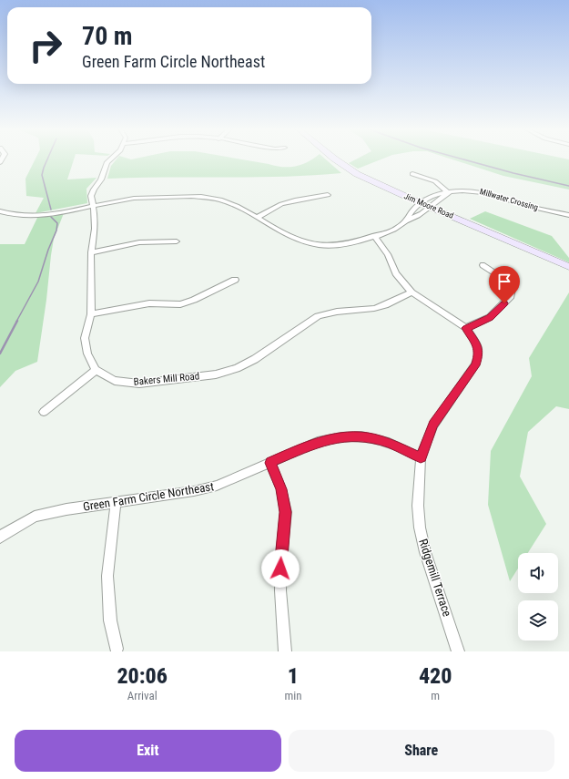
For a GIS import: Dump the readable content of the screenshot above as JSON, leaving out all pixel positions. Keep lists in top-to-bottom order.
{
  "streets": {
    "street": [
      "Millwater Crossing",
      "Jim Moore Road",
      "Bakers Mill Road",
      "Green Farm Circle Northeast",
      "Ridgemill Terrace"
    ]
  },
  "crossings": [
    ["Millwater Crossing", "Jim Moore Road"],
    ["Bakers Mill Road", "Ridgemill Terrace"],
    ["Green Farm Circle Northeast", "Ridgemill Terrace"]
  ],
  "page": {
    "turn": ["70 m", "Green Farm Circle Northeast"],
    "eta": [
      "20:06",
      "Arrival",
      "1",
      "min",
      "420",
      "m"
    ],
    "buttons": ["Exit", "Share"]
  }
}
